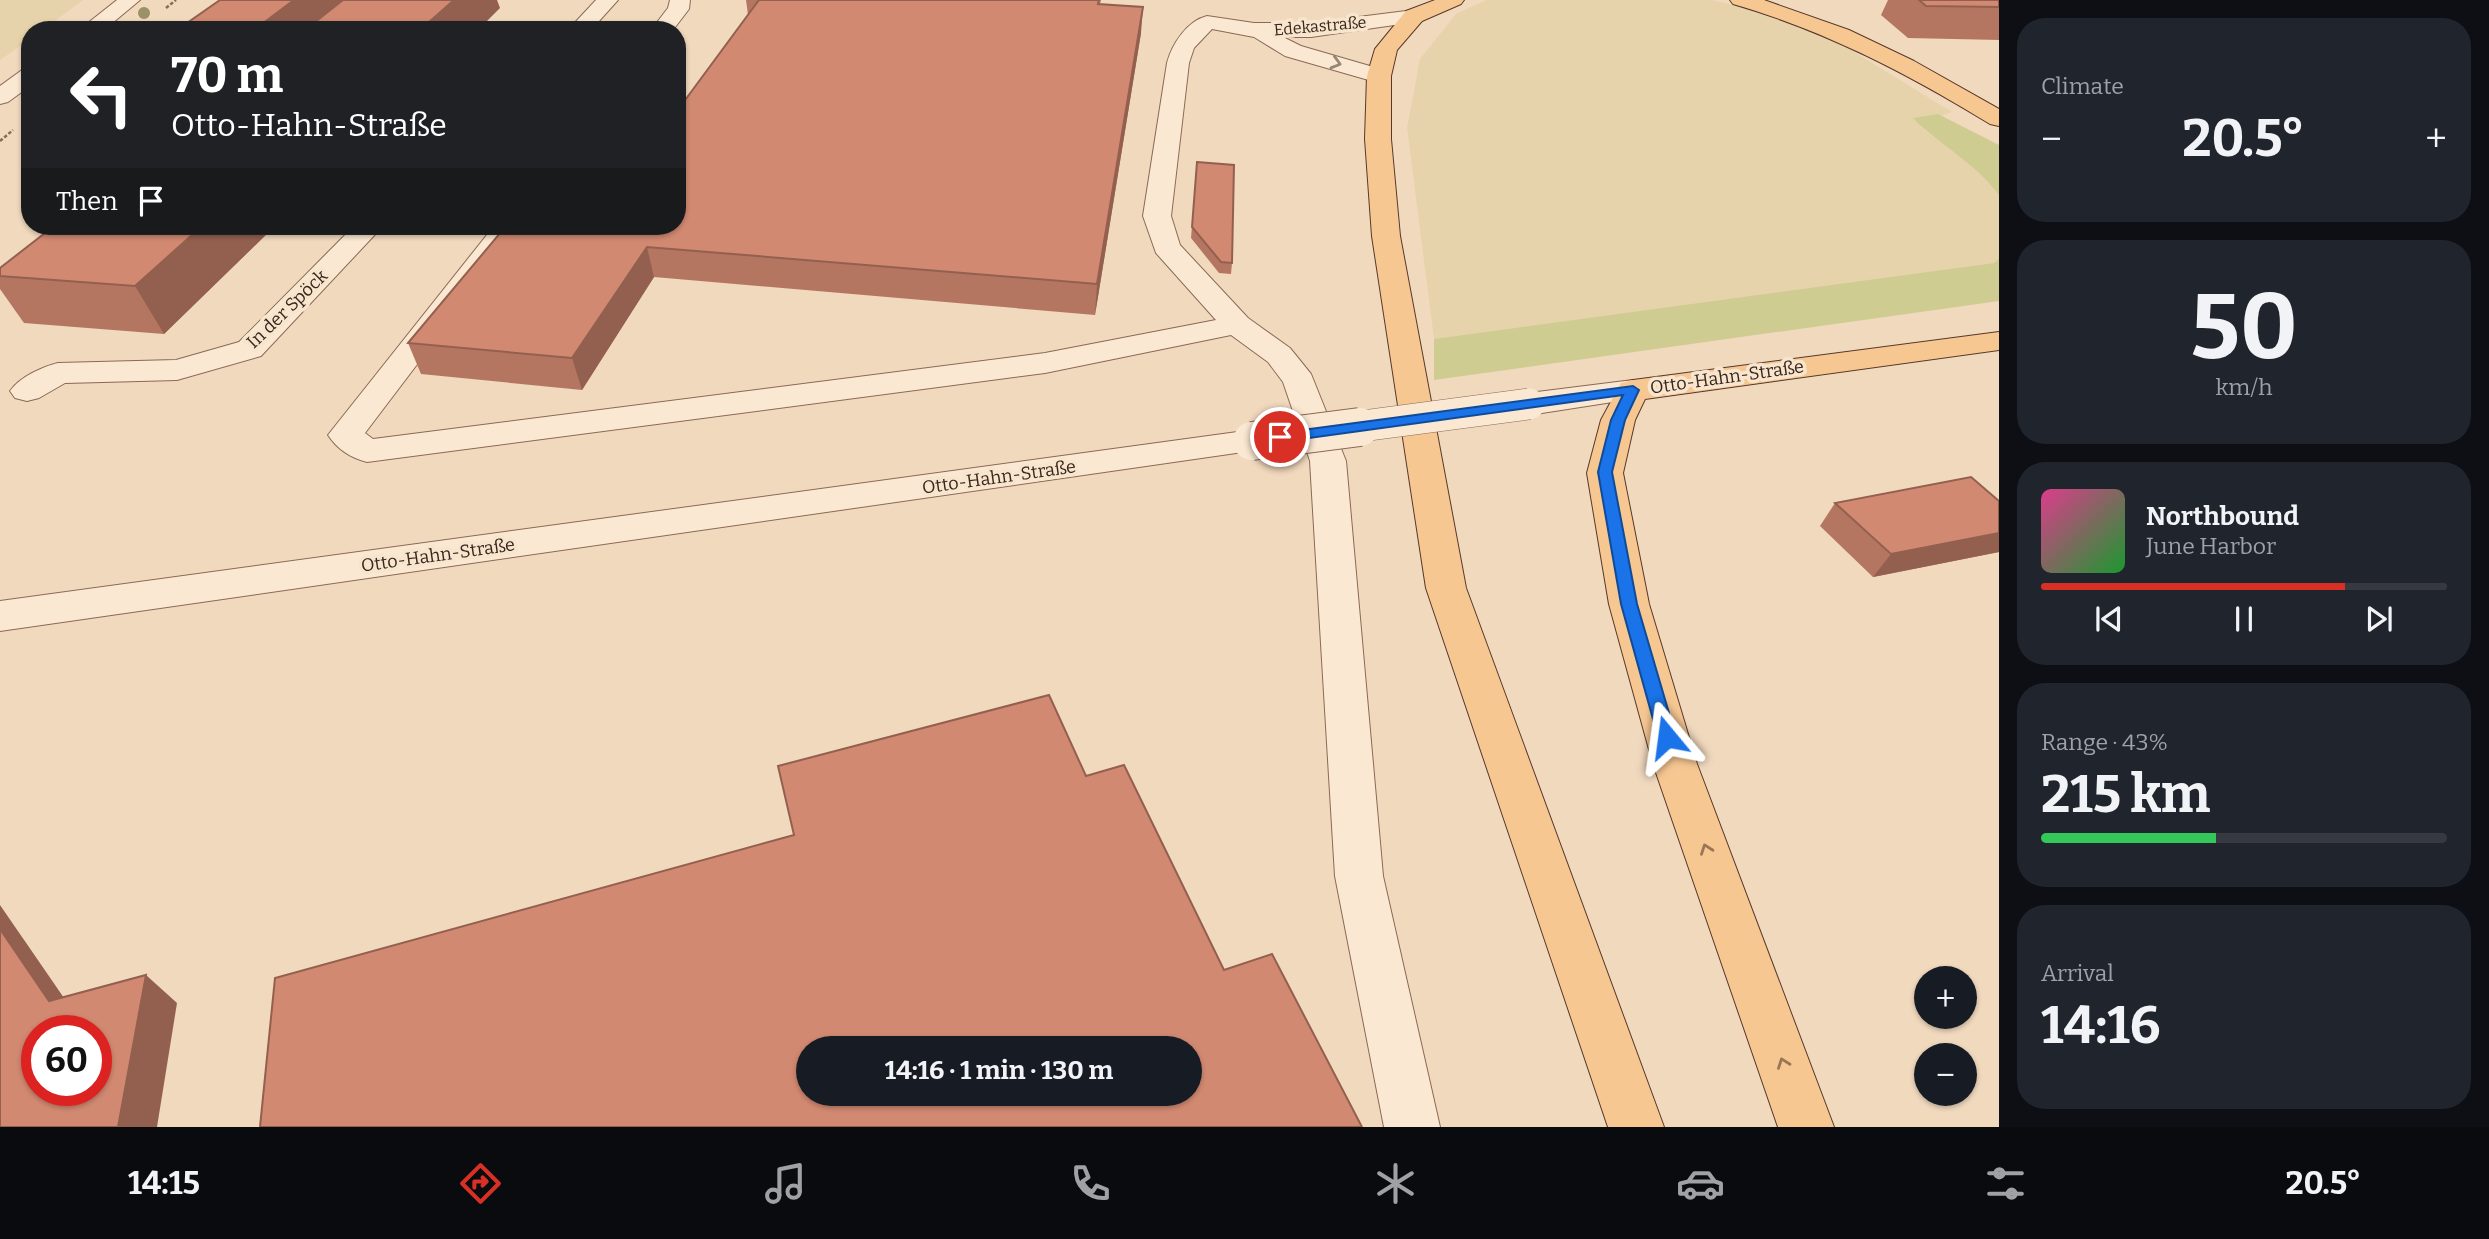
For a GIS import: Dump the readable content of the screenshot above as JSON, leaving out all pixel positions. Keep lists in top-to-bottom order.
{
  "streets": {
    "main road": ["Otto-Hahn-Straße"],
    "street": ["Edekastraße", "In der Spöck"]
  },
  "page": {
    "tile": [
      "Climate",
      ["50", "km/h"],
      ["Range · 43%", "215 km"],
      ["Arrival", "14:16"]
    ],
    "turn": ["70 m", "Otto-Hahn-Straße"],
    "heat": ["−", "20.5°", "+"],
    "then": "Then",
    "song": ["Northbound", "June Harbor"],
    "map_buttons": ["+", "−"],
    "limit": "60",
    "trip": "14:16 · 1 min · 130 m",
    "tabs": ["14:15", "20.5°"]
  }
}
